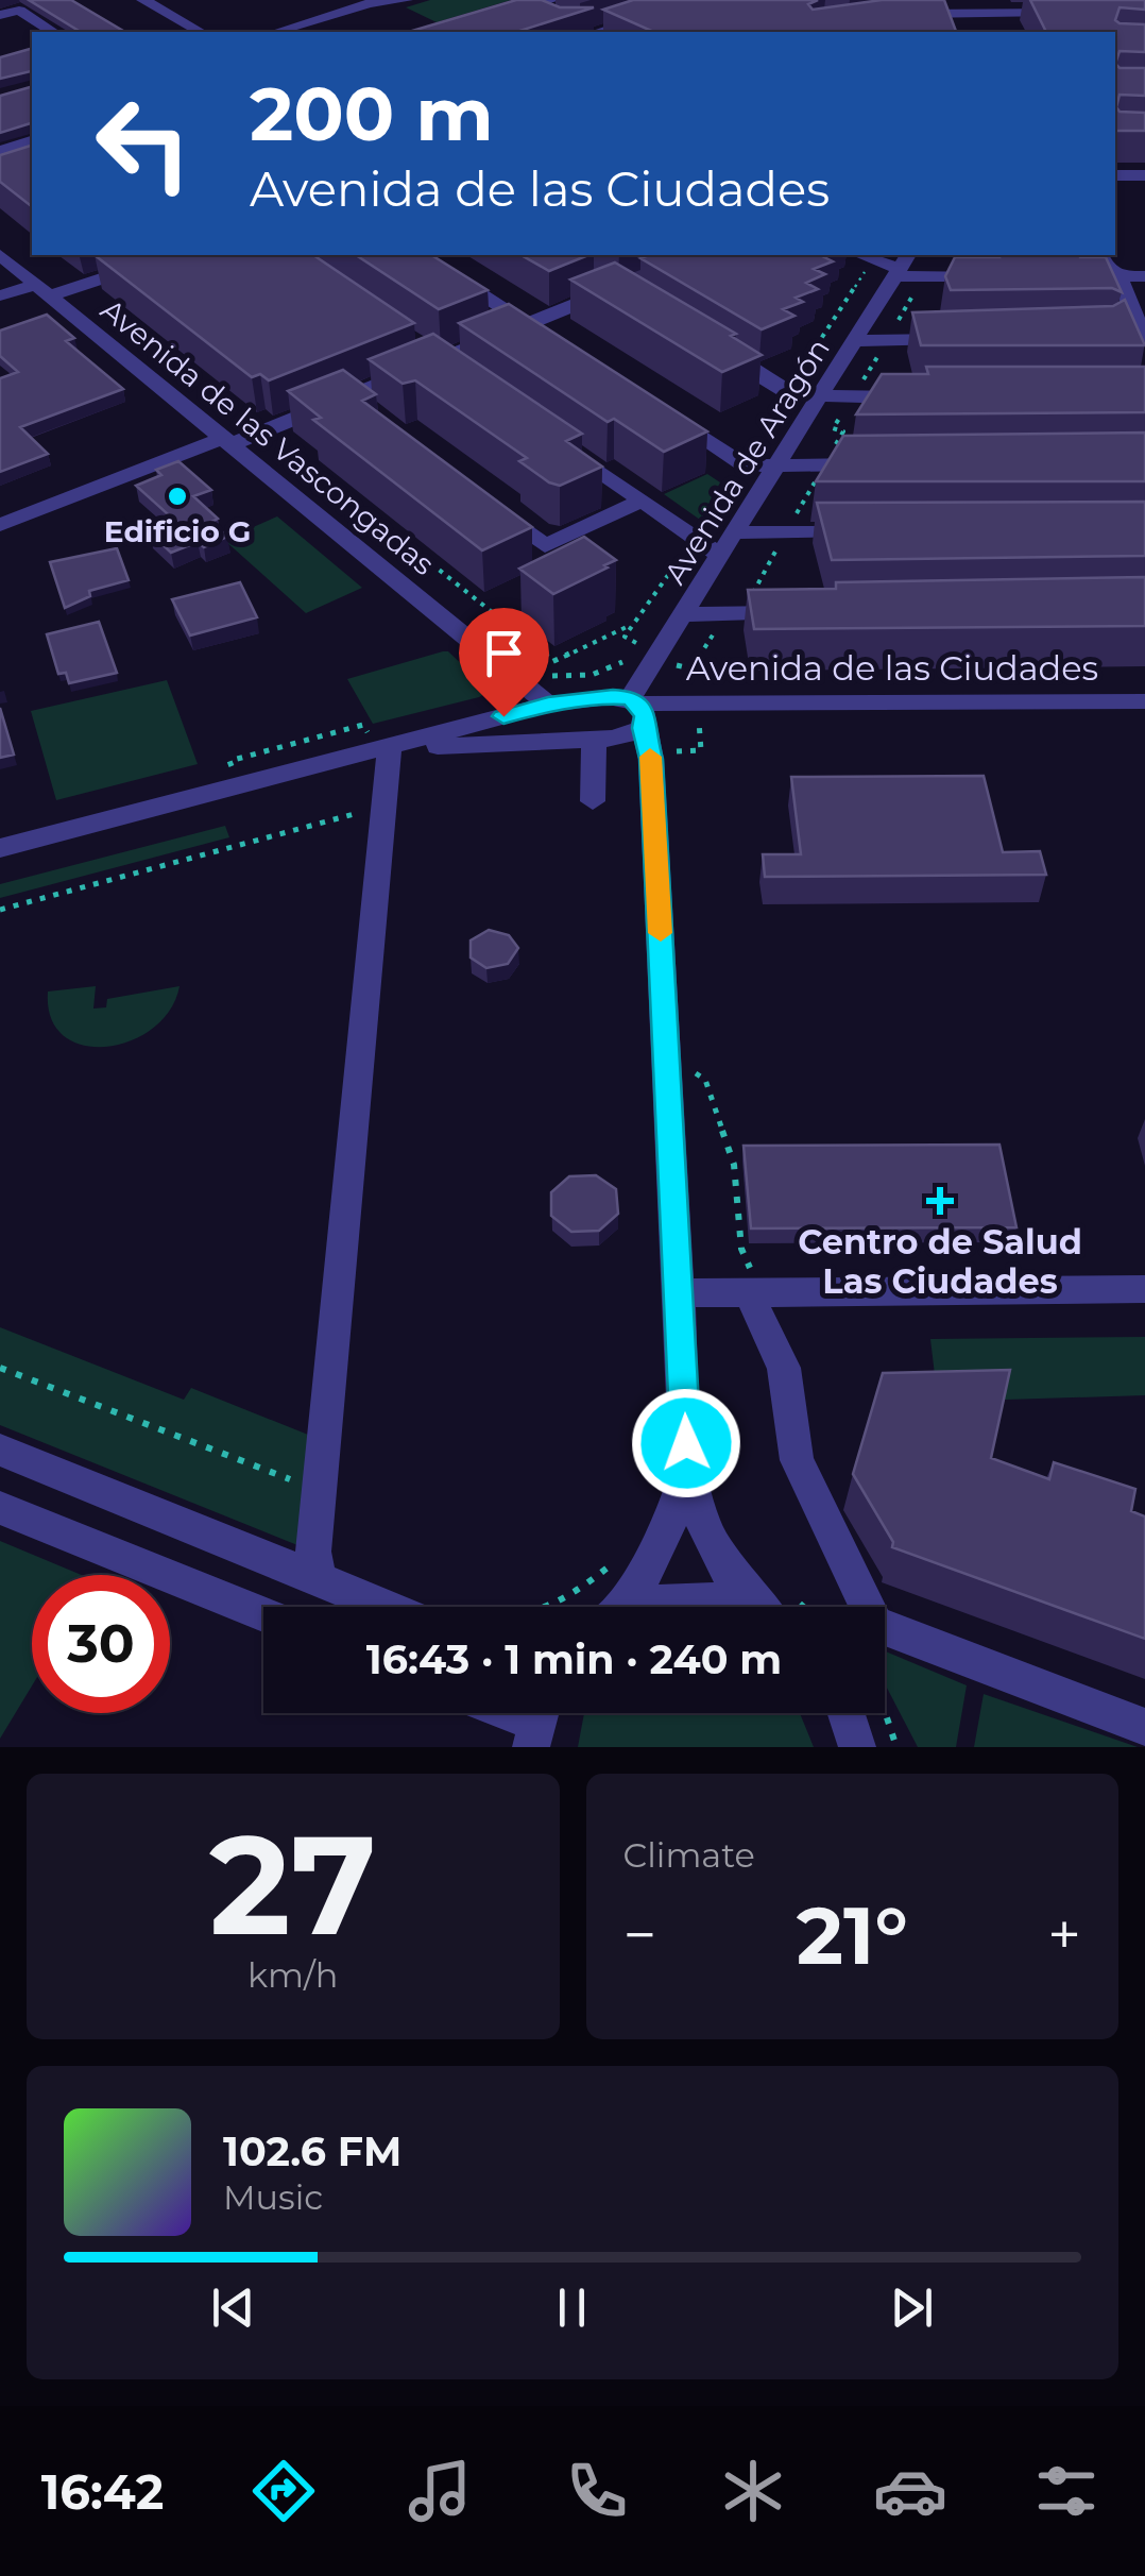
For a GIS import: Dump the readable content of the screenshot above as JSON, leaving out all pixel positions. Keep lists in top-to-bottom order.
{
  "streets": {
    "street": ["Avenida de las Vascongadas", "Avenida de Aragón", "Avenida de las Ciudades"]
  },
  "crossings": [
    ["Avenida de las Vascongadas", "Avenida de las Ciudades"],
    ["Avenida de Aragón", "Avenida de las Ciudades"]
  ],
  "places": {
    "other": ["Edificio G"],
    "health": ["Centro de Salud Las Ciudades"]
  },
  "page": {
    "turn": ["200 m", "Avenida de las Ciudades"],
    "limit": "30",
    "trip": "16:43 · 1 min · 240 m",
    "tile": [
      ["27", "km/h"],
      "Climate"
    ],
    "heat": ["−", "21°", "+"],
    "song": ["102.6 FM", "Music"],
    "tabs": "16:42"
  }
}
